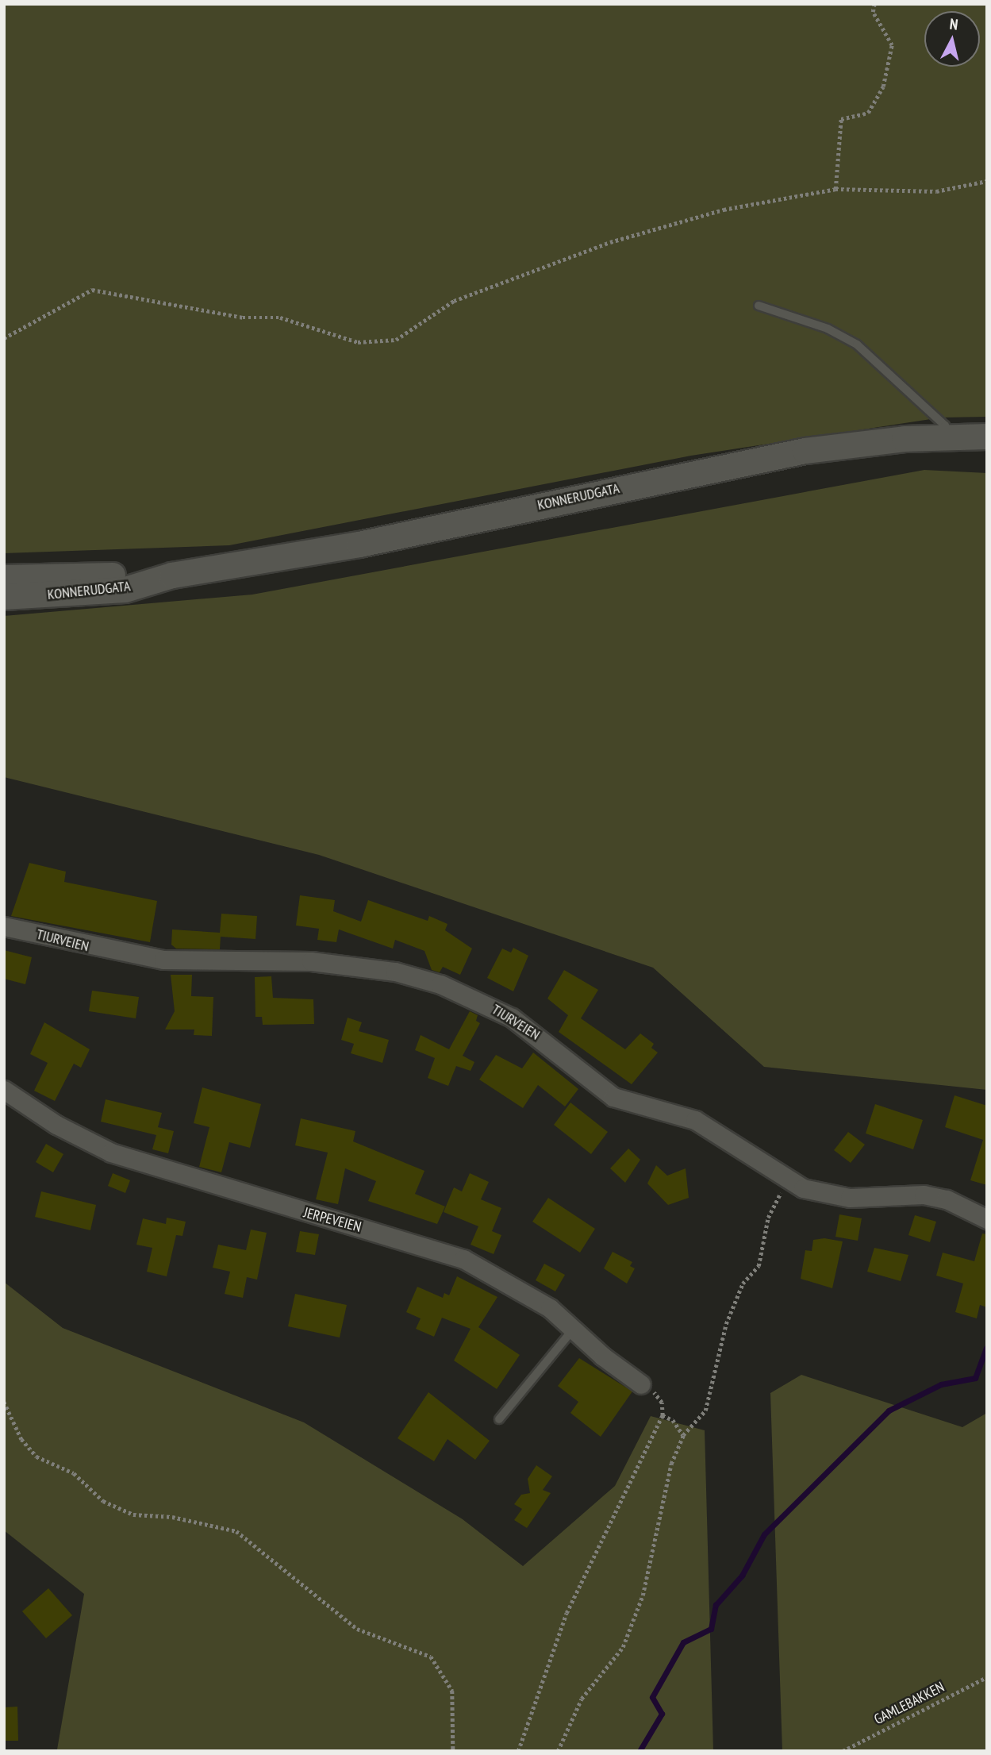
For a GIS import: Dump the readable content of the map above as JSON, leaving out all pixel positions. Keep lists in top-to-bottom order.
{
  "streets": {
    "main road": ["KONNERUDGATA"],
    "street": ["TIURVEIEN", "JERPEVEIEN"],
    "path": ["GAMLEBAKKEN"]
  },
  "north": "top"
}
